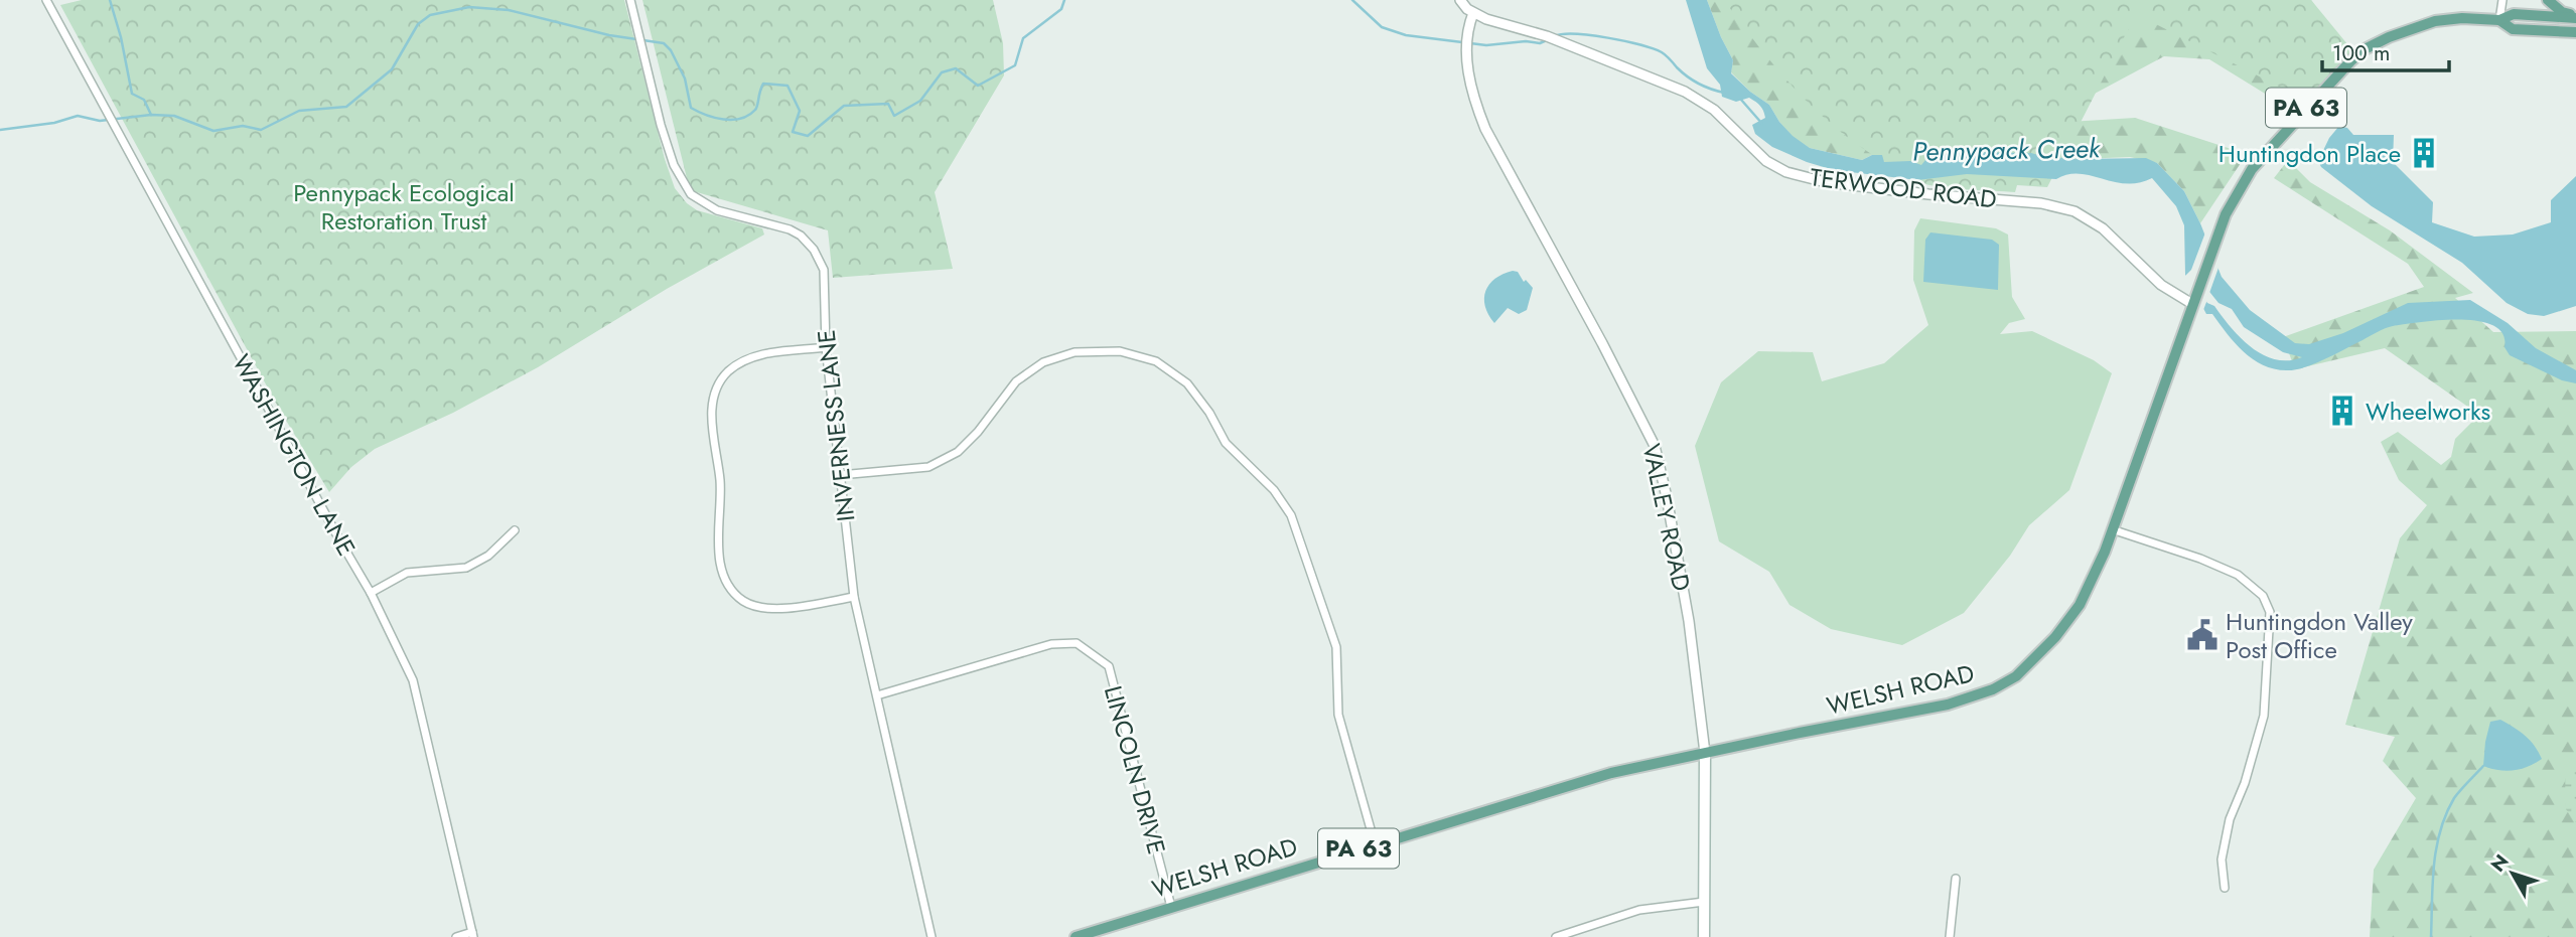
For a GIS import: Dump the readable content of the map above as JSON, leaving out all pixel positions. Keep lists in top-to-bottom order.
{
  "streets": {
    "main road": ["PA 63", "VALLEY ROAD", "WELSH ROAD"],
    "street": [
      "TERWOOD ROAD",
      "INVERNESS LANE",
      "WASHINGTON LANE",
      "LINCOLN DRIVE"
    ]
  },
  "crossings": [
    ["TERWOOD ROAD", "VALLEY ROAD"],
    ["TERWOOD ROAD", "WELSH ROAD"],
    ["INVERNESS LANE", "LINCOLN DRIVE"],
    ["VALLEY ROAD", "WELSH ROAD"],
    ["WELSH ROAD", "LINCOLN DRIVE"]
  ],
  "water": ["Pennypack Creek"],
  "parks": ["Pennypack Ecological Restoration Trust"],
  "places": {
    "building": ["Huntingdon Place", "Wheelworks"],
    "public building": ["Huntingdon Valley Post Office"]
  },
  "scale_bar": "100 m",
  "north": "top left"
}
